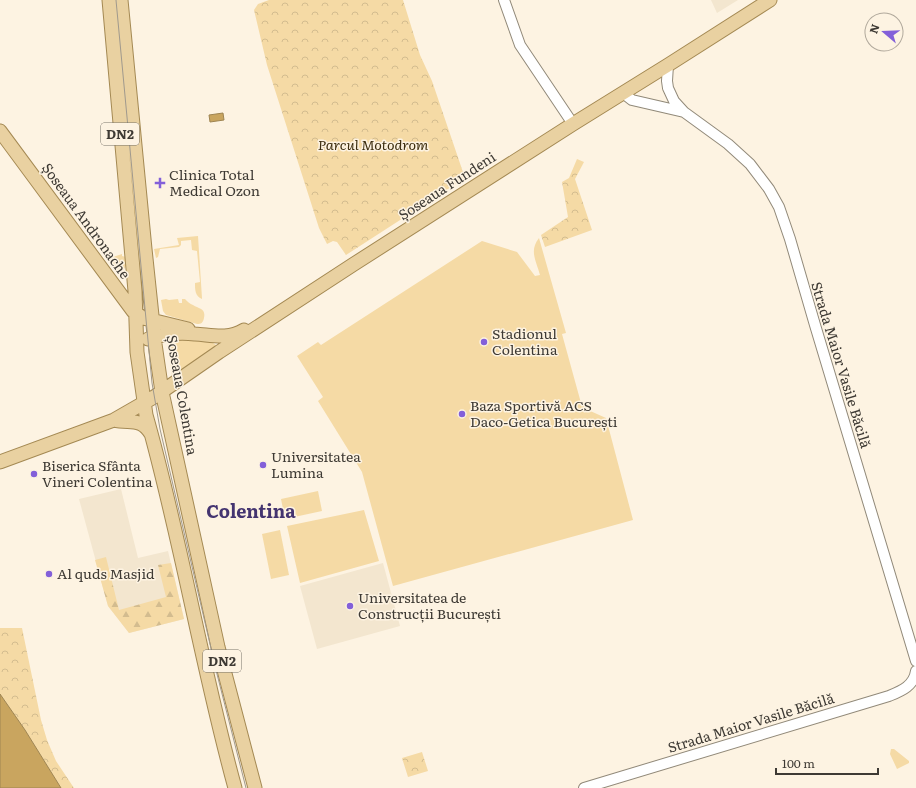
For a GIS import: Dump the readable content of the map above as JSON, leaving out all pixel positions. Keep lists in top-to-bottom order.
{
  "streets": {
    "main road": [
      "DN2",
      "Șoseaua Fundeni",
      "Șoseaua Andronache",
      "Șoseaua Colentina"
    ],
    "street": ["Strada Maior Vasile Băcilă"]
  },
  "crossings": [
    ["DN2", "Șoseaua Fundeni"],
    ["DN2", "Șoseaua Andronache"],
    ["Șoseaua Fundeni", "Șoseaua Andronache"],
    ["Șoseaua Fundeni", "Strada Maior Vasile Băcilă"],
    ["Șoseaua Fundeni", "Șoseaua Colentina"],
    ["Șoseaua Andronache", "Șoseaua Colentina"]
  ],
  "districts": ["Colentina"],
  "parks": ["Parcul Motodrom"],
  "places": {
    "health": ["Clinica Total Medical Ozon"],
    "other": [
      "Stadionul Colentina",
      "Baza Sportivă ACS Daco-Getica București",
      "Universitatea Lumina",
      "Biserica Sfânta Vineri Colentina",
      "Al quds Masjid",
      "Universitatea de Construcții București"
    ]
  },
  "scale_bar": "100 m",
  "north": "left"
}
